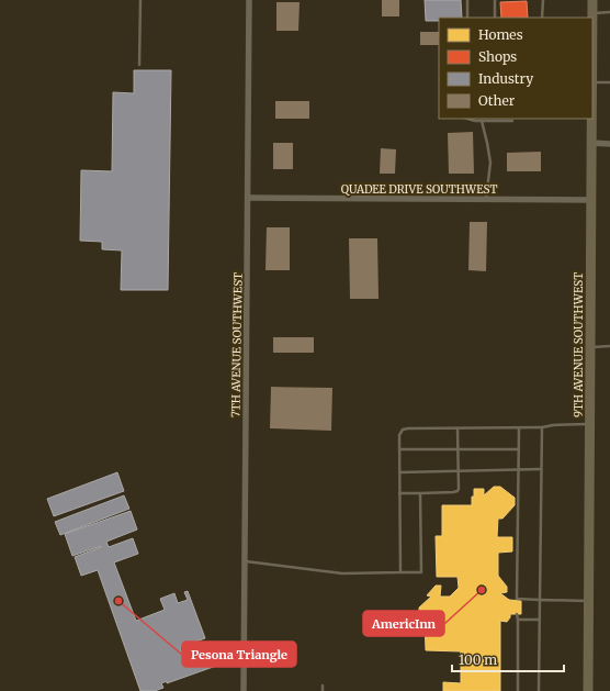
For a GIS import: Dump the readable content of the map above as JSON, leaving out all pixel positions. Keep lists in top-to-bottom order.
{
  "streets": {
    "main road": ["9TH AVENUE SOUTHWEST"],
    "street": ["QUADEE DRIVE SOUTHWEST", "7TH AVENUE SOUTHWEST"]
  },
  "crossings": [
    ["QUADEE DRIVE SOUTHWEST", "7TH AVENUE SOUTHWEST"],
    ["QUADEE DRIVE SOUTHWEST", "9TH AVENUE SOUTHWEST"]
  ],
  "places": ["AmericInn", "Pesona Triangle"],
  "legend": [
    "Homes",
    "Shops",
    "Industry",
    "Other"
  ],
  "scale_bar": "100 m"
}
